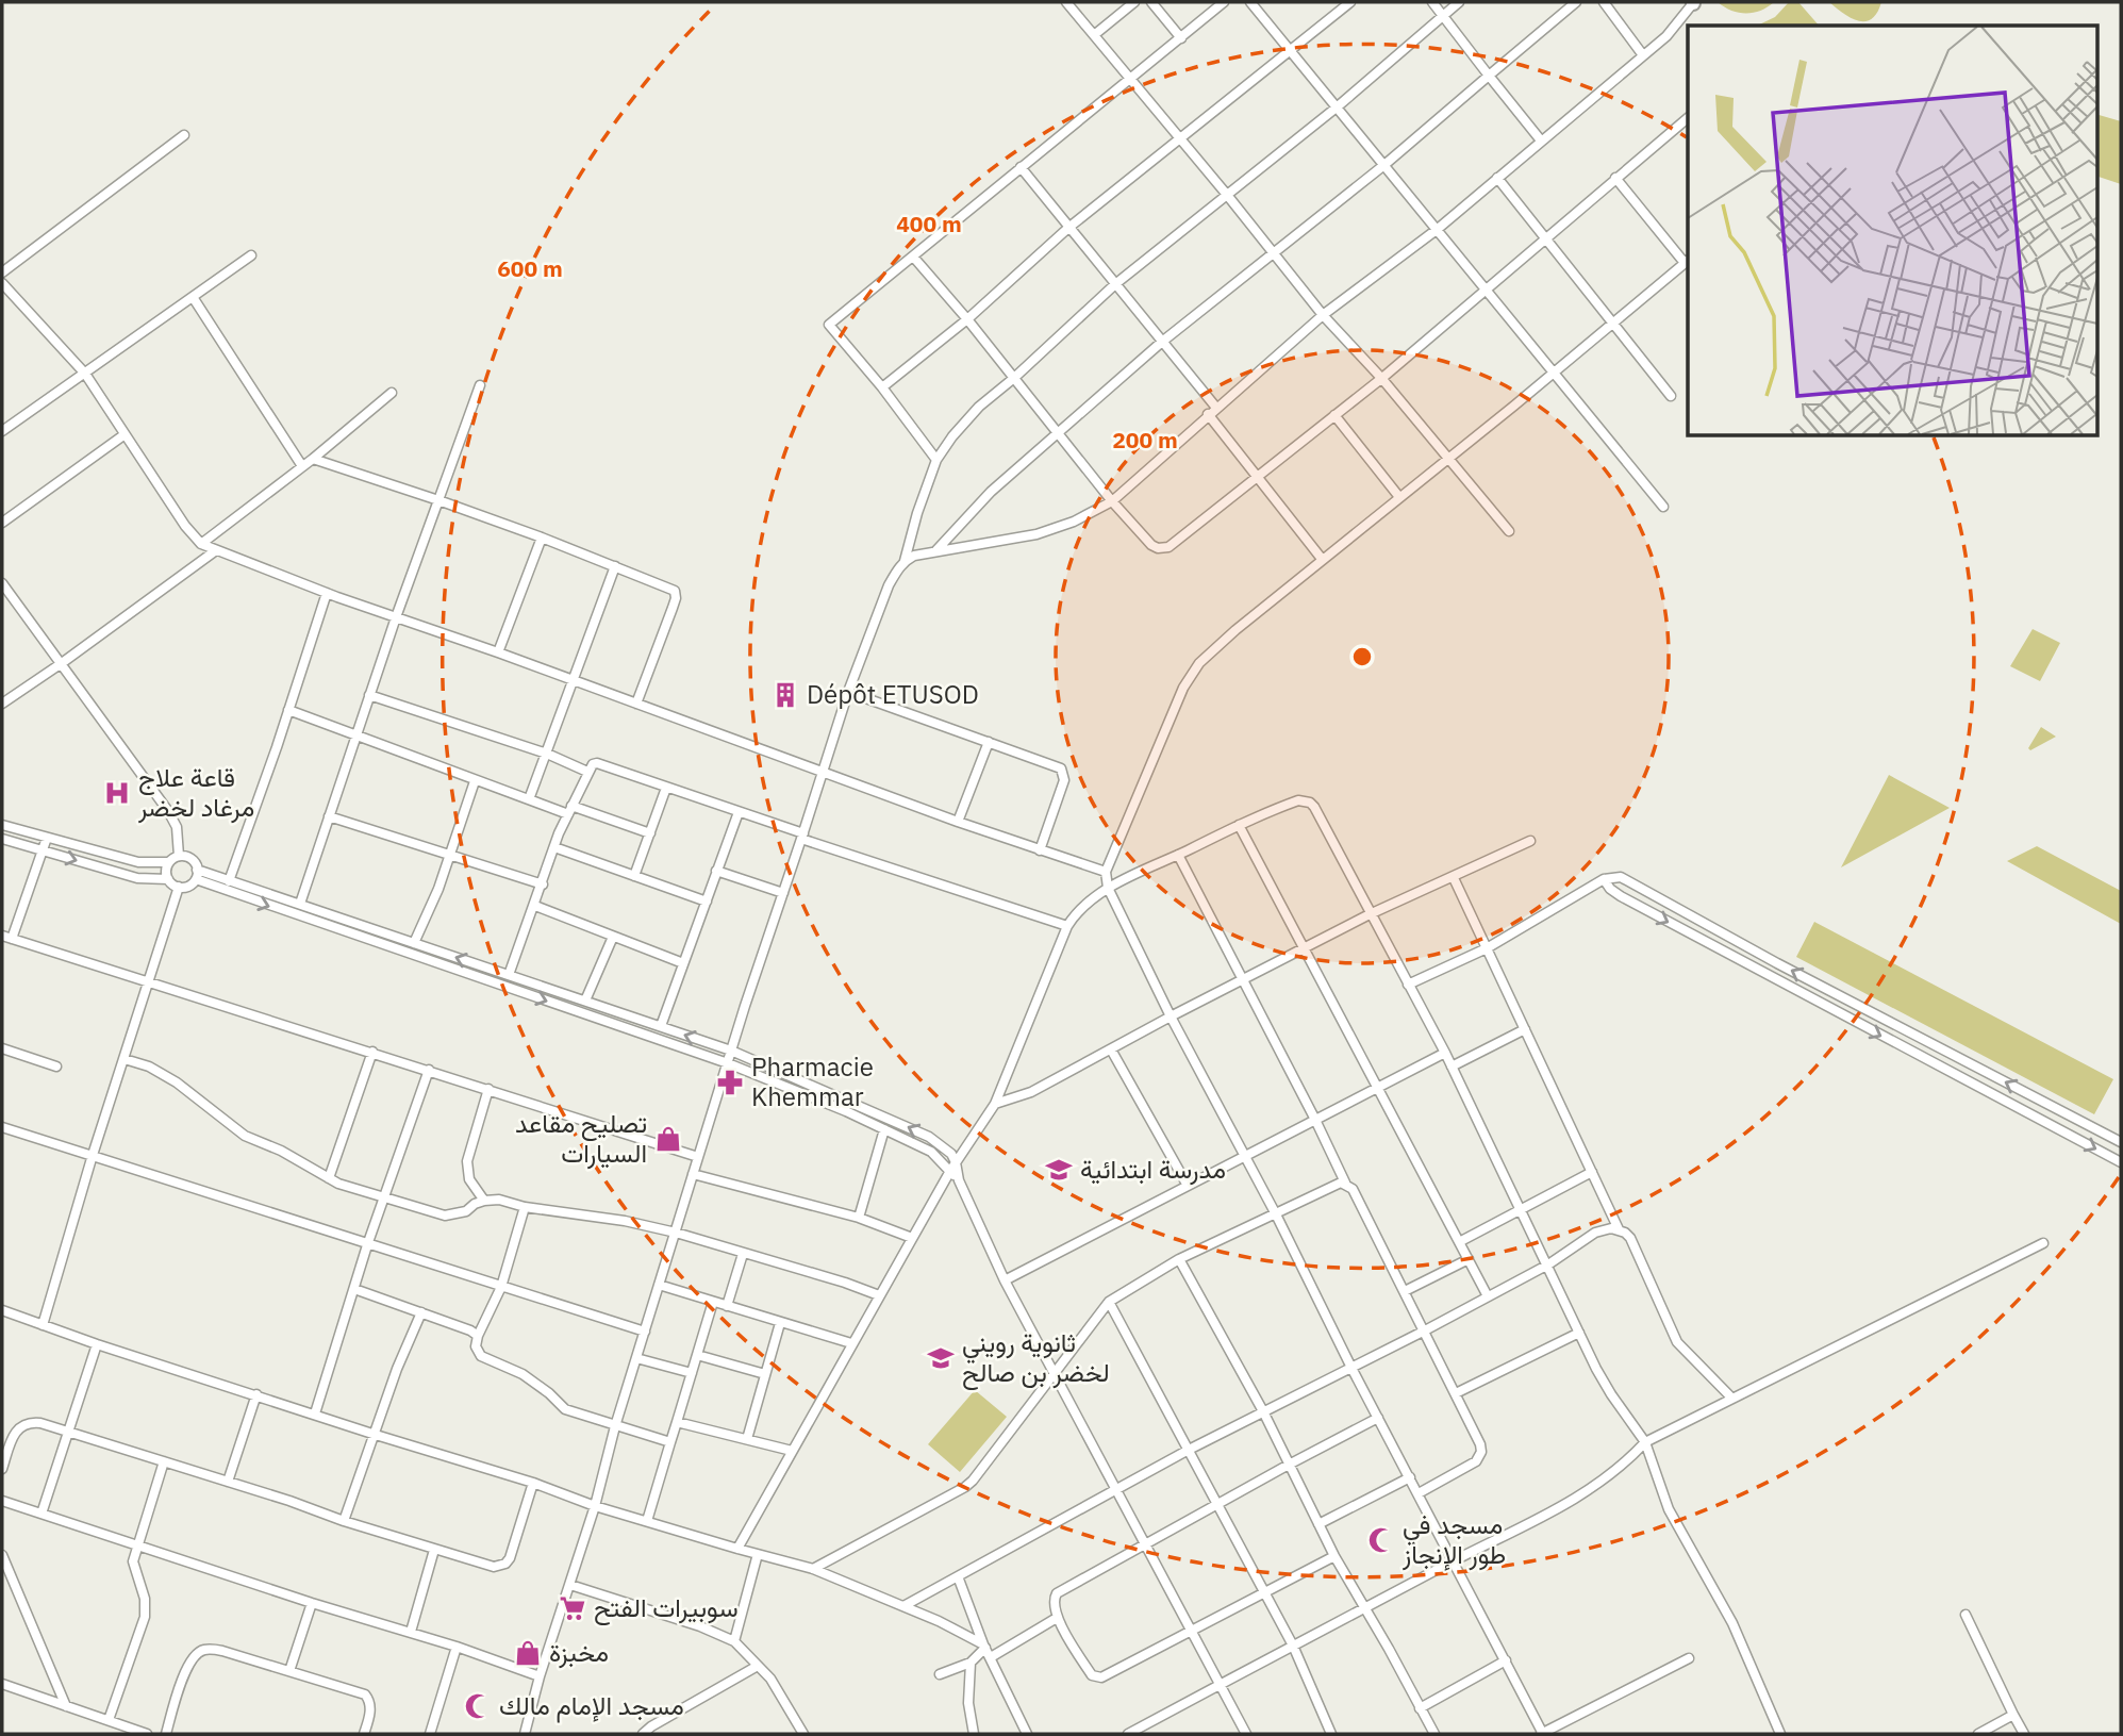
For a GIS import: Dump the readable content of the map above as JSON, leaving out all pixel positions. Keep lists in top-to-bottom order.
{
  "places": {
    "building": ["Dépôt ETUSOD"],
    "hospital": ["قاعة علاج مرغاد لخضر"],
    "pharmacy": ["Pharmacie Khemmar"],
    "shop": ["تصليح مقاعد السيارات", "مخبزة"],
    "school or university": ["مدرسة ابتدائية", "ثانوية رويني لخضر بن صالح"],
    "mosque": ["مسجد في طور الإنجاز", "مسجد الإمام مالك"],
    "supermarket": ["سوبيرات الفتح"]
  },
  "rings": ["400 m", "600 m", "200 m"]
}
